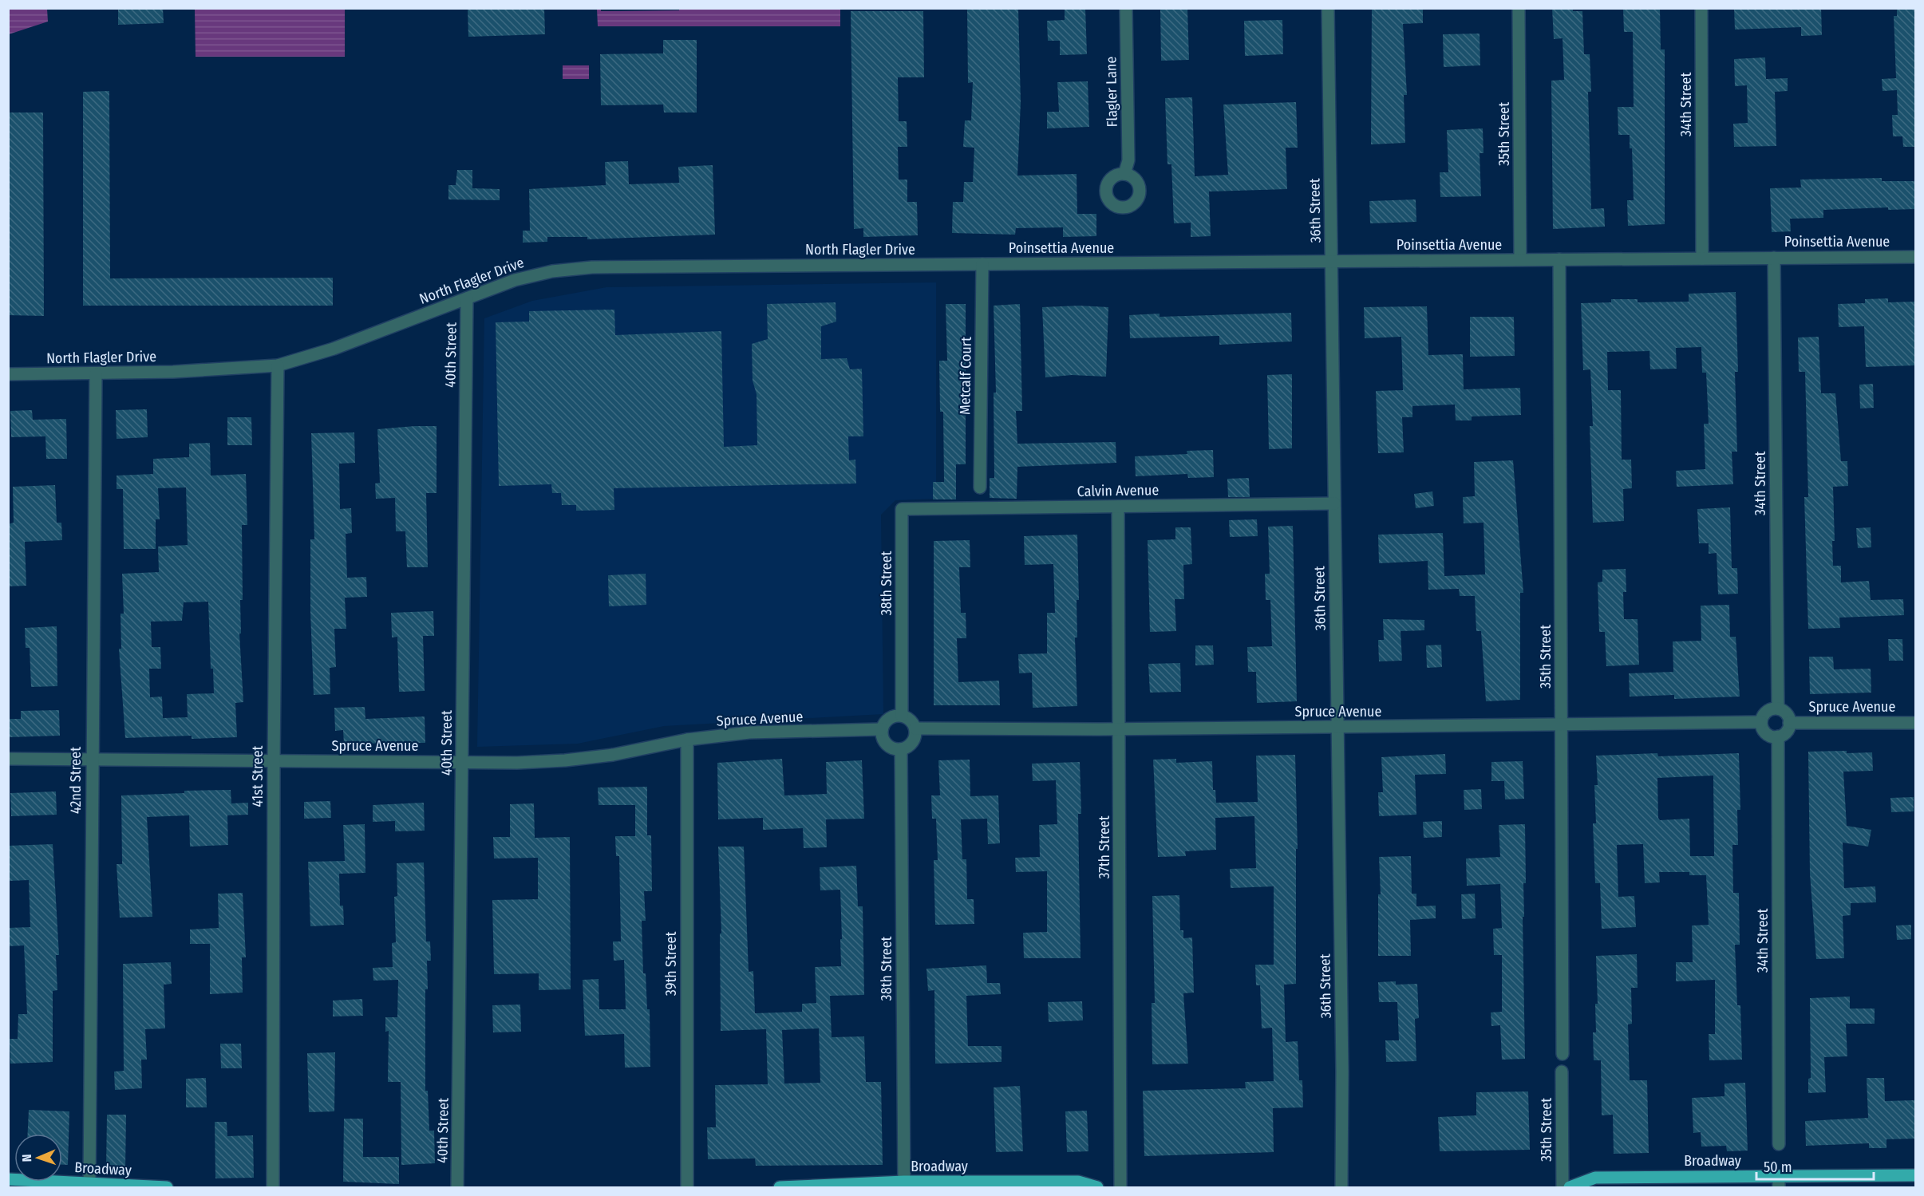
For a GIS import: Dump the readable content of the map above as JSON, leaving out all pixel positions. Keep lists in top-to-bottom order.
{
  "streets": {
    "main road": ["Broadway"],
    "street": [
      "Flagler Lane",
      "34th Street",
      "35th Street",
      "36th Street",
      "Poinsettia Avenue",
      "North Flagler Drive",
      "40th Street",
      "Metcalf Court",
      "Calvin Avenue",
      "38th Street",
      "Spruce Avenue",
      "41st Street",
      "42nd Street",
      "37th Street",
      "39th Street"
    ]
  },
  "crossings": [
    ["34th Street", "Poinsettia Avenue"],
    ["34th Street", "Spruce Avenue"],
    ["35th Street", "Poinsettia Avenue"],
    ["35th Street", "Spruce Avenue"],
    ["36th Street", "Poinsettia Avenue"],
    ["36th Street", "Calvin Avenue"],
    ["36th Street", "Spruce Avenue"],
    ["Poinsettia Avenue", "North Flagler Drive"],
    ["Poinsettia Avenue", "Metcalf Court"],
    ["North Flagler Drive", "40th Street"],
    ["North Flagler Drive", "Metcalf Court"],
    ["North Flagler Drive", "41st Street"],
    ["North Flagler Drive", "42nd Street"],
    ["40th Street", "Spruce Avenue"],
    ["Calvin Avenue", "38th Street"],
    ["Calvin Avenue", "37th Street"],
    ["38th Street", "Spruce Avenue"],
    ["38th Street", "Broadway"],
    ["Spruce Avenue", "41st Street"],
    ["Spruce Avenue", "42nd Street"],
    ["Spruce Avenue", "37th Street"],
    ["Spruce Avenue", "39th Street"],
    ["42nd Street", "Broadway"]
  ],
  "scale_bar": "50 m",
  "north": "left"
}
